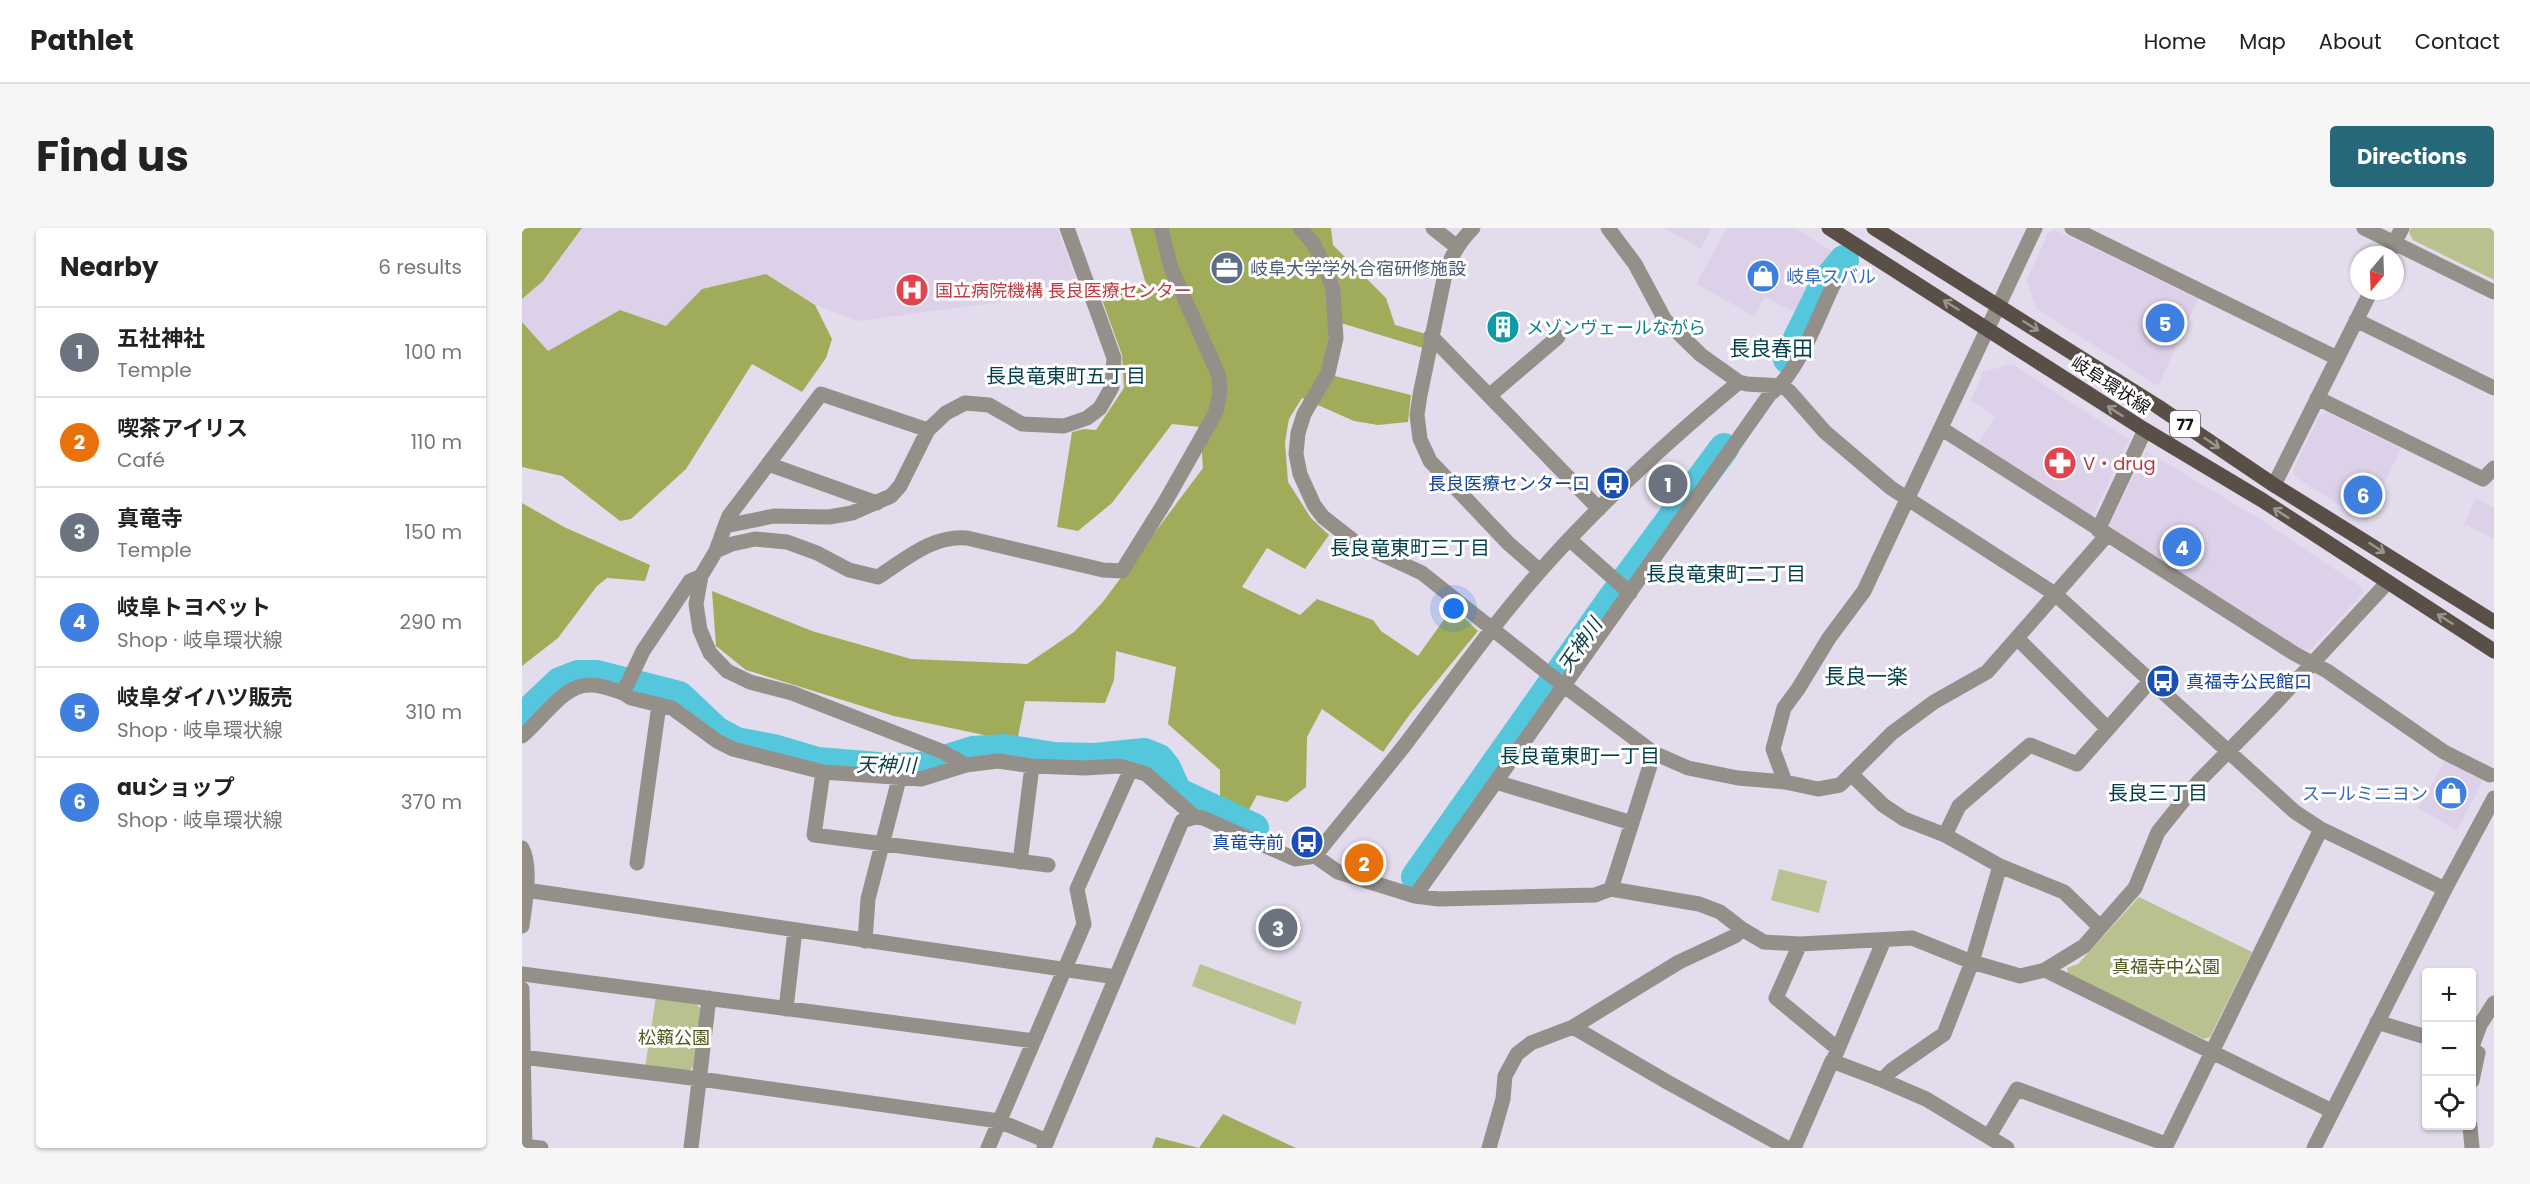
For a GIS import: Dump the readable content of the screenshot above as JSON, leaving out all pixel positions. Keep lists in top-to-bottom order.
{
  "streets": {
    "main road": ["岐阜環状線", "77"]
  },
  "districts": [
    "長良春田",
    "長良竜東町五丁目",
    "長良竜東町三丁目",
    "長良竜東町二丁目",
    "長良一楽",
    "長良竜東町一丁目",
    "長良三丁目"
  ],
  "water": ["天神川"],
  "parks": ["真福寺中公園", "松籟公園"],
  "places": {
    "office": ["岐阜大学学外合宿研修施設"],
    "shop": ["岐阜スバル", "スールミニヨン"],
    "hospital": ["国立病院機構 長良医療センター"],
    "building": ["メゾンヴェールながら"],
    "pharmacy": ["V・drug"],
    "bus stop": ["長良医療センター口", "真福寺公民館口", "真竜寺前"]
  },
  "north": "bottom",
  "page": {
    "header": "Pathlet",
    "nav": [
      "Home",
      "Map",
      "About",
      "Contact"
    ],
    "title": "Find us",
    "buttons": "Directions",
    "heading": ["Nearby", "6 results"],
    "pins": [
      "5",
      "1",
      "6",
      "4",
      "2",
      "3"
    ],
    "list": [
      {
        "mark": "1",
        "name": "五社神社",
        "note": "Temple",
        "value": "100 m"
      },
      {
        "mark": "2",
        "name": "喫茶アイリス",
        "note": "Café",
        "value": "110 m"
      },
      {
        "mark": "3",
        "name": "真竜寺",
        "note": "Temple",
        "value": "150 m"
      },
      {
        "mark": "4",
        "name": "岐阜トヨペット",
        "note": "Shop · 岐阜環状線",
        "value": "290 m"
      },
      {
        "mark": "5",
        "name": "岐阜ダイハツ販売",
        "note": "Shop · 岐阜環状線",
        "value": "310 m"
      },
      {
        "mark": "6",
        "name": "auショップ",
        "note": "Shop · 岐阜環状線",
        "value": "370 m"
      }
    ],
    "map_buttons": ["+", "−"]
  }
}
